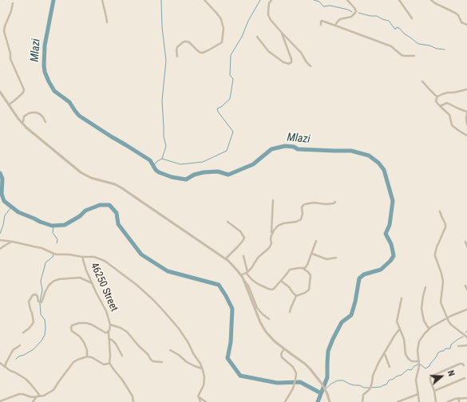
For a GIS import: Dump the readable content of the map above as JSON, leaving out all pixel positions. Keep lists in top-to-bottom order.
{
  "streets": {
    "street": ["46250 Street"]
  },
  "water": ["Mlazi"],
  "north": "right"
}
